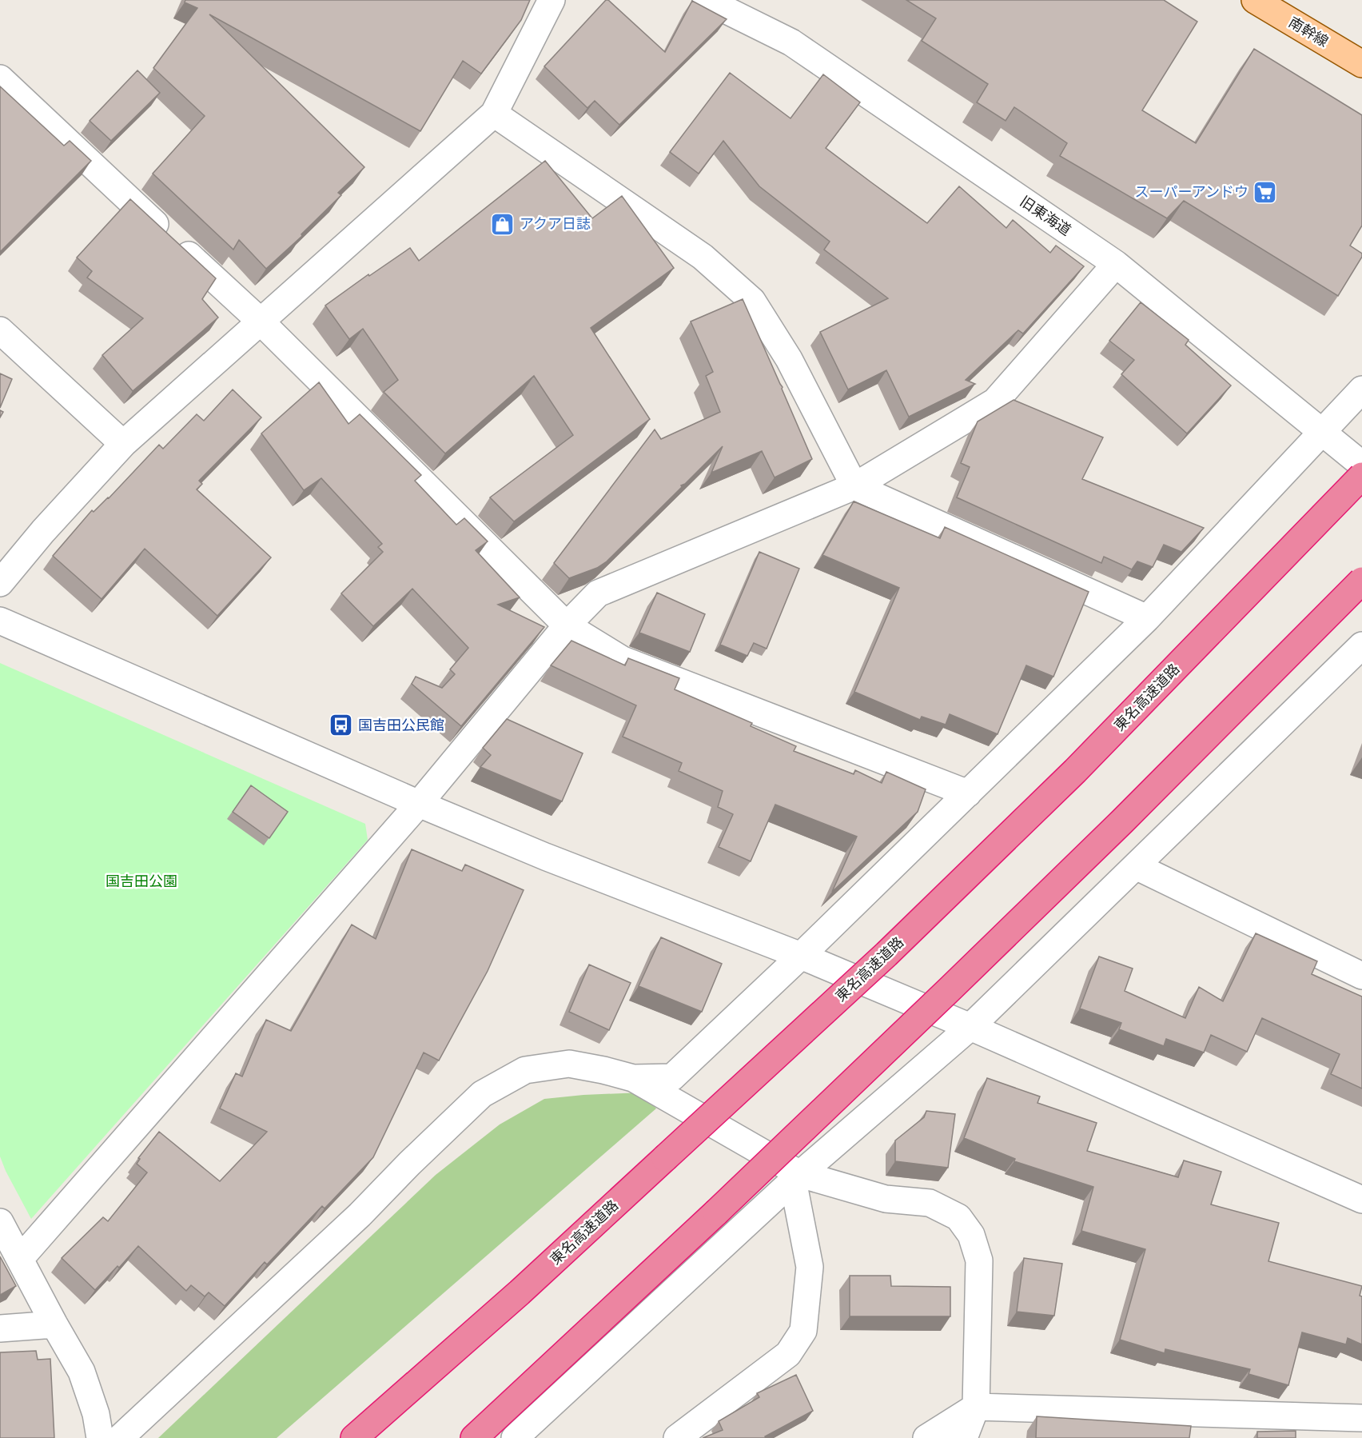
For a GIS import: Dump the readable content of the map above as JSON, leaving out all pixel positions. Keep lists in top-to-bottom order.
{
  "streets": {
    "highway": ["東名高速道路"],
    "main road": ["南幹線"],
    "street": ["旧東海道"]
  },
  "parks": ["国吉田公園"],
  "places": {
    "supermarket": ["スーパーアンドウ"],
    "shop": ["アクア日誌"],
    "bus stop": ["国吉田公民館"]
  }
}
